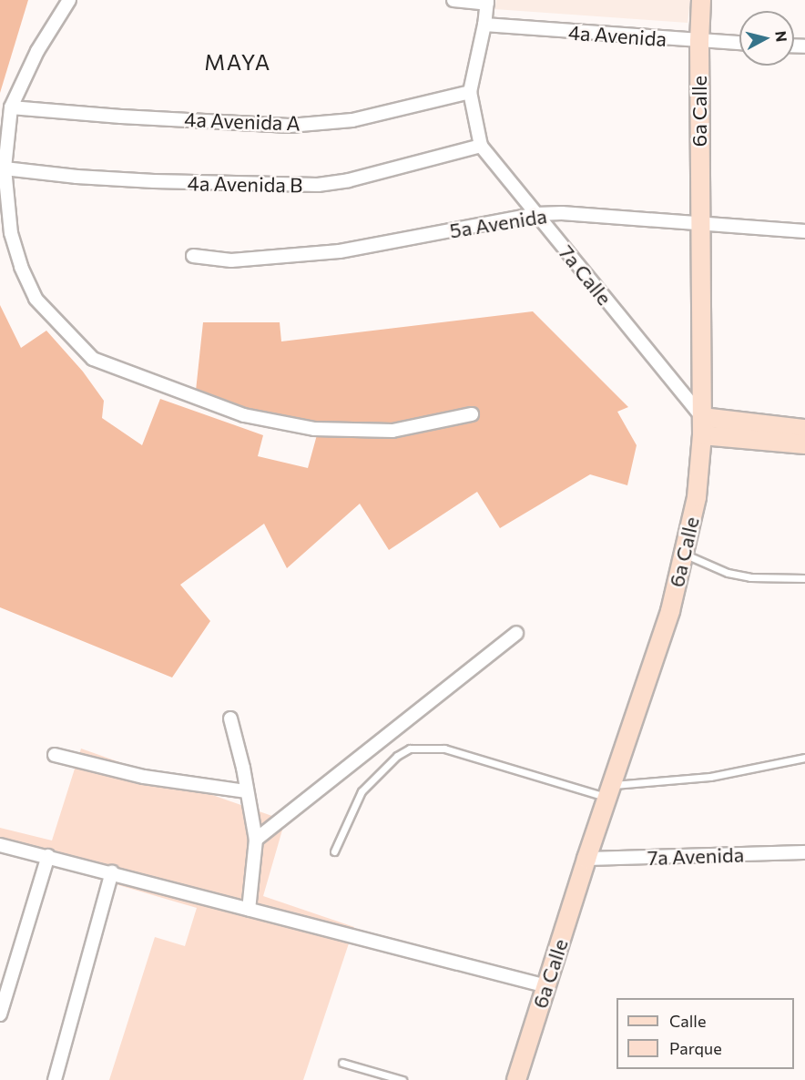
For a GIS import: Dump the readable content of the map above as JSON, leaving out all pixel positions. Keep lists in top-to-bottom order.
{
  "streets": {
    "main road": ["6a Calle"],
    "street": [
      "4a Avenida",
      "4a Avenida A",
      "4a Avenida B",
      "5a Avenida",
      "7a Calle",
      "7a Avenida"
    ]
  },
  "crossings": [
    ["4a Avenida", "6a Calle"],
    ["4a Avenida", "7a Calle"],
    ["6a Calle", "5a Avenida"],
    ["6a Calle", "7a Calle"],
    ["6a Calle", "7a Avenida"],
    ["4a Avenida A", "7a Calle"],
    ["4a Avenida B", "7a Calle"],
    ["5a Avenida", "7a Calle"]
  ],
  "districts": ["MAYA"],
  "legend": ["Calle", "Parque"],
  "north": "right"
}
